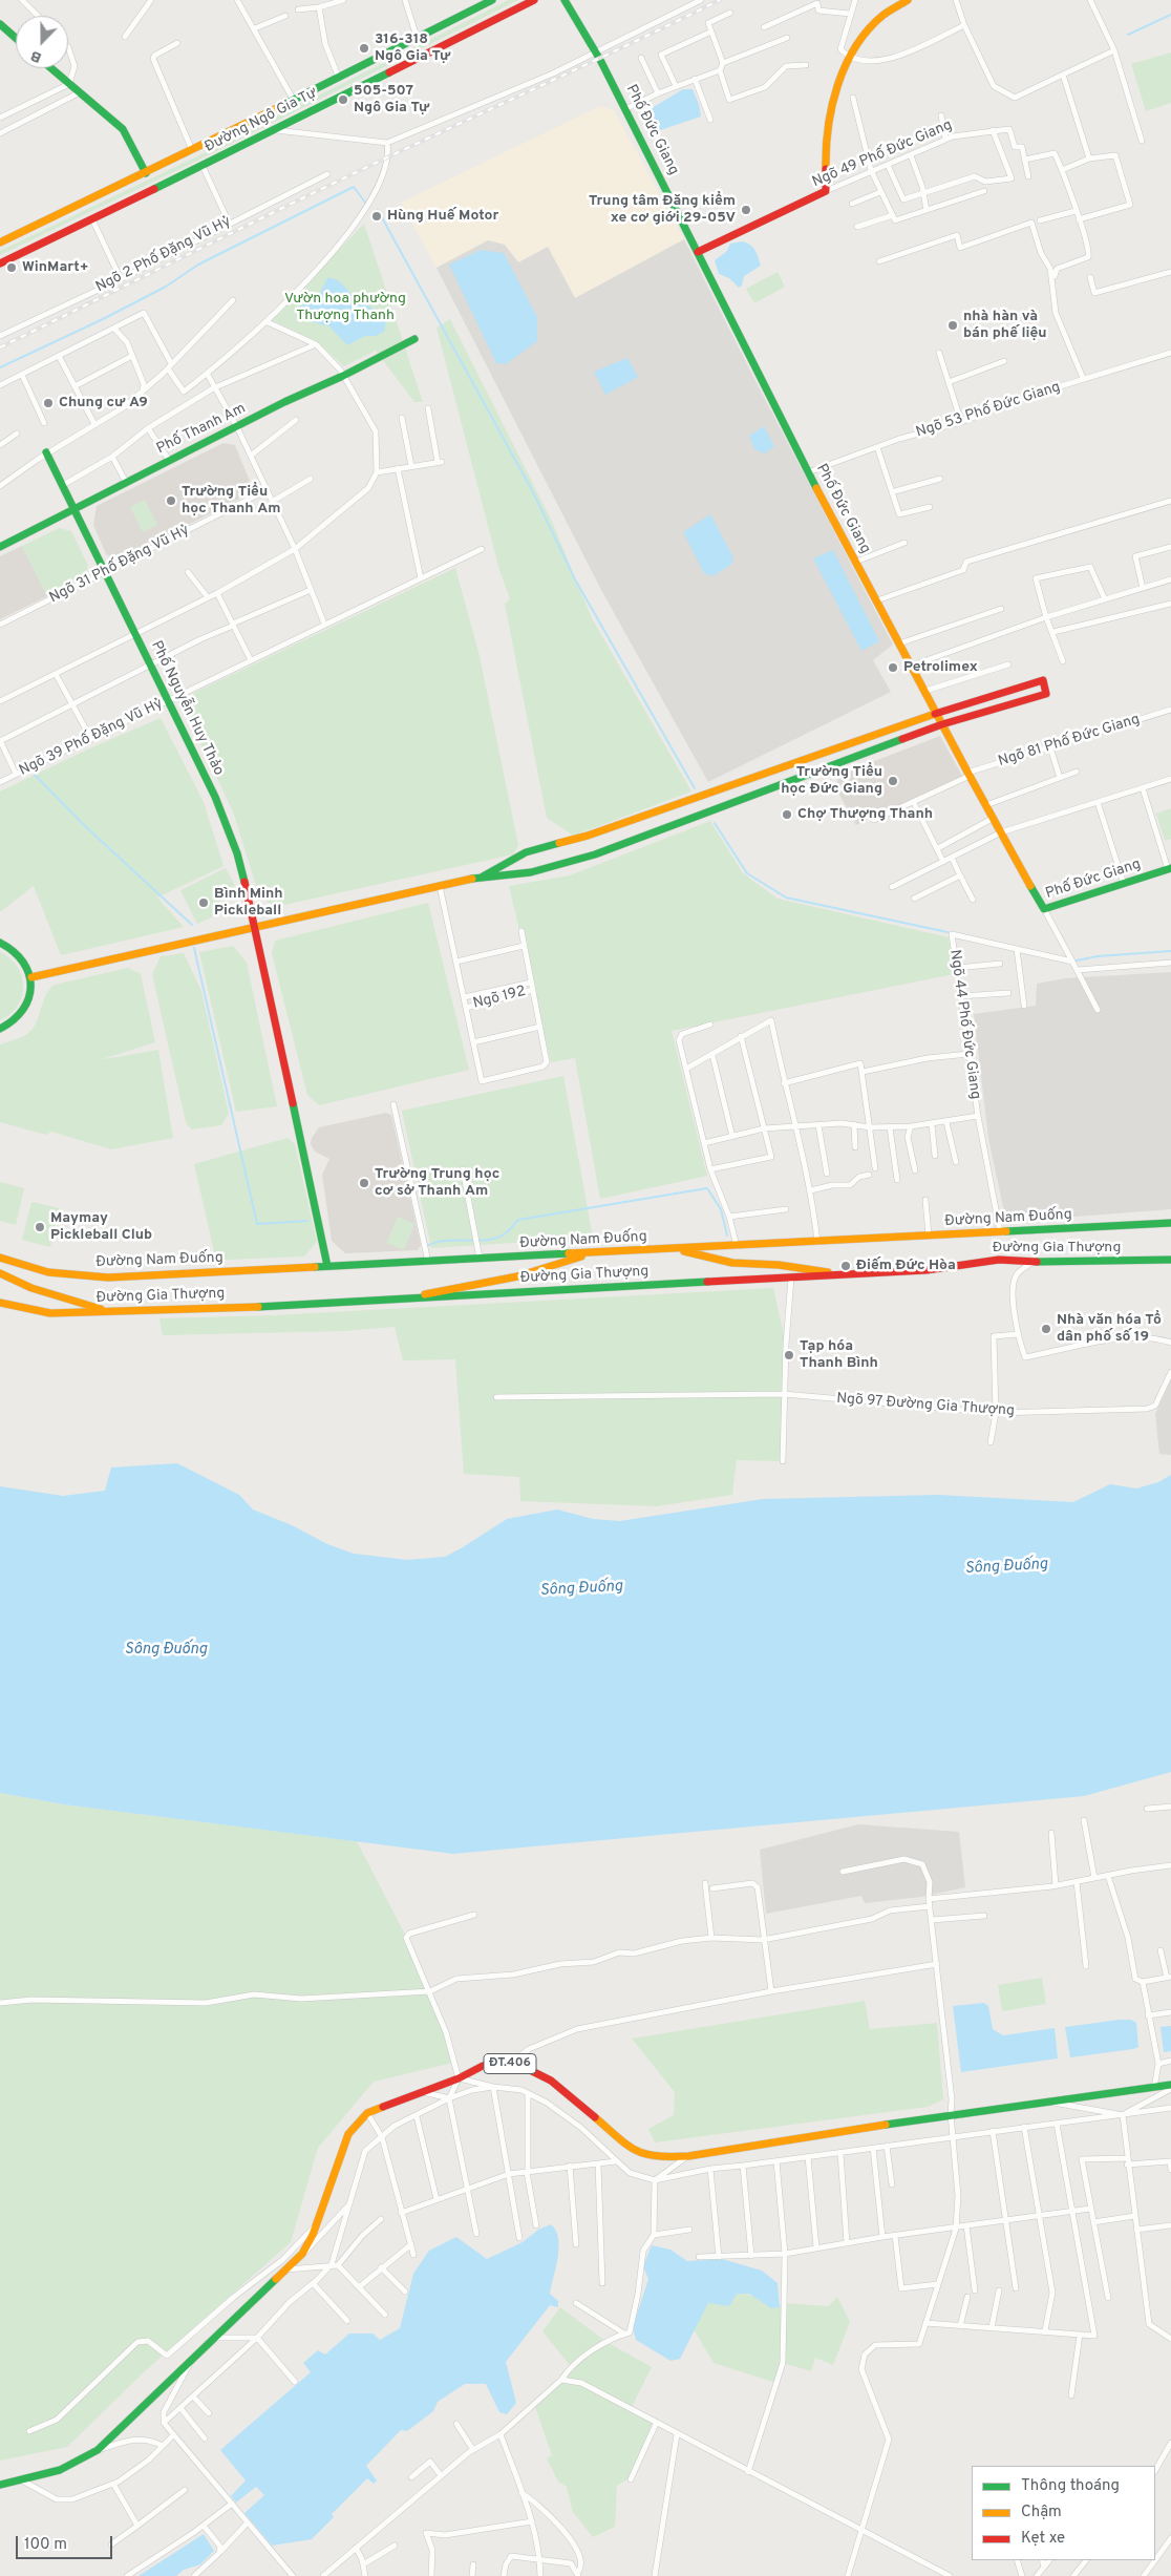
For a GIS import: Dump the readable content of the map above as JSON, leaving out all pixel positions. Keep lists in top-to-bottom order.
{
  "streets": {
    "main road": [
      "Đường Ngô Gia Tự",
      "Phố Đức Giang",
      "Ngõ 49 Phố Đức Giang",
      "Phố Thanh Am",
      "Phố Nguyễn Huy Thảo",
      "Đường Nam Đuống",
      "Đường Gia Thượng",
      "ĐT.406"
    ],
    "street": [
      "Ngõ 2 Phố Đặng Vũ Hỷ",
      "Ngõ 53 Phố Đức Giang",
      "Ngõ 31 Phố Đặng Vũ Hỷ",
      "Ngõ 39 Phố Đặng Vũ Hỷ",
      "Ngõ 81 Phố Đức Giang",
      "Ngõ 192",
      "Ngõ 44 Phố Đức Giang",
      "Ngõ 97 Đường Gia Thượng"
    ]
  },
  "crossings": [
    ["Phố Đức Giang", "Ngõ 49 Phố Đức Giang"],
    ["Phố Đức Giang", "Ngõ 53 Phố Đức Giang"],
    ["Phố Đức Giang", "Ngõ 81 Phố Đức Giang"],
    ["Phố Thanh Am", "Phố Nguyễn Huy Thảo"],
    ["Ngõ 31 Phố Đặng Vũ Hỷ", "Phố Nguyễn Huy Thảo"],
    ["Phố Nguyễn Huy Thảo", "Ngõ 39 Phố Đặng Vũ Hỷ"],
    ["Phố Nguyễn Huy Thảo", "Đường Nam Đuống"],
    ["Ngõ 44 Phố Đức Giang", "Đường Nam Đuống"]
  ],
  "water": ["Sông Đuống"],
  "parks": ["Vườn hoa phường Thượng Thanh"],
  "places": [
    "316-318 Ngô Gia Tự",
    "505-507 Ngô Gia Tự",
    "Trung tâm Đăng kiểm xe cơ giới 29-05V",
    "Hùng Huế Motor",
    "WinMart+",
    "nhà hàn và bán phế liệu",
    "Chung cư A9",
    "Trường Tiểu học Thanh Am",
    "Petrolimex",
    "Trường Tiểu học Đức Giang",
    "Chợ Thượng Thanh",
    "Bình Minh Pickleball",
    "Trường Trung học cơ sở Thanh Am",
    "Maymay Pickleball Club",
    "Điếm Đức Hòa",
    "Nhà văn hóa Tổ dân phố số 19",
    "Tạp hóa Thanh Bình"
  ],
  "legend": ["Thông thoáng", "Chậm", "Kẹt xe"],
  "scale_bar": "100 m",
  "north": "bottom"
}
